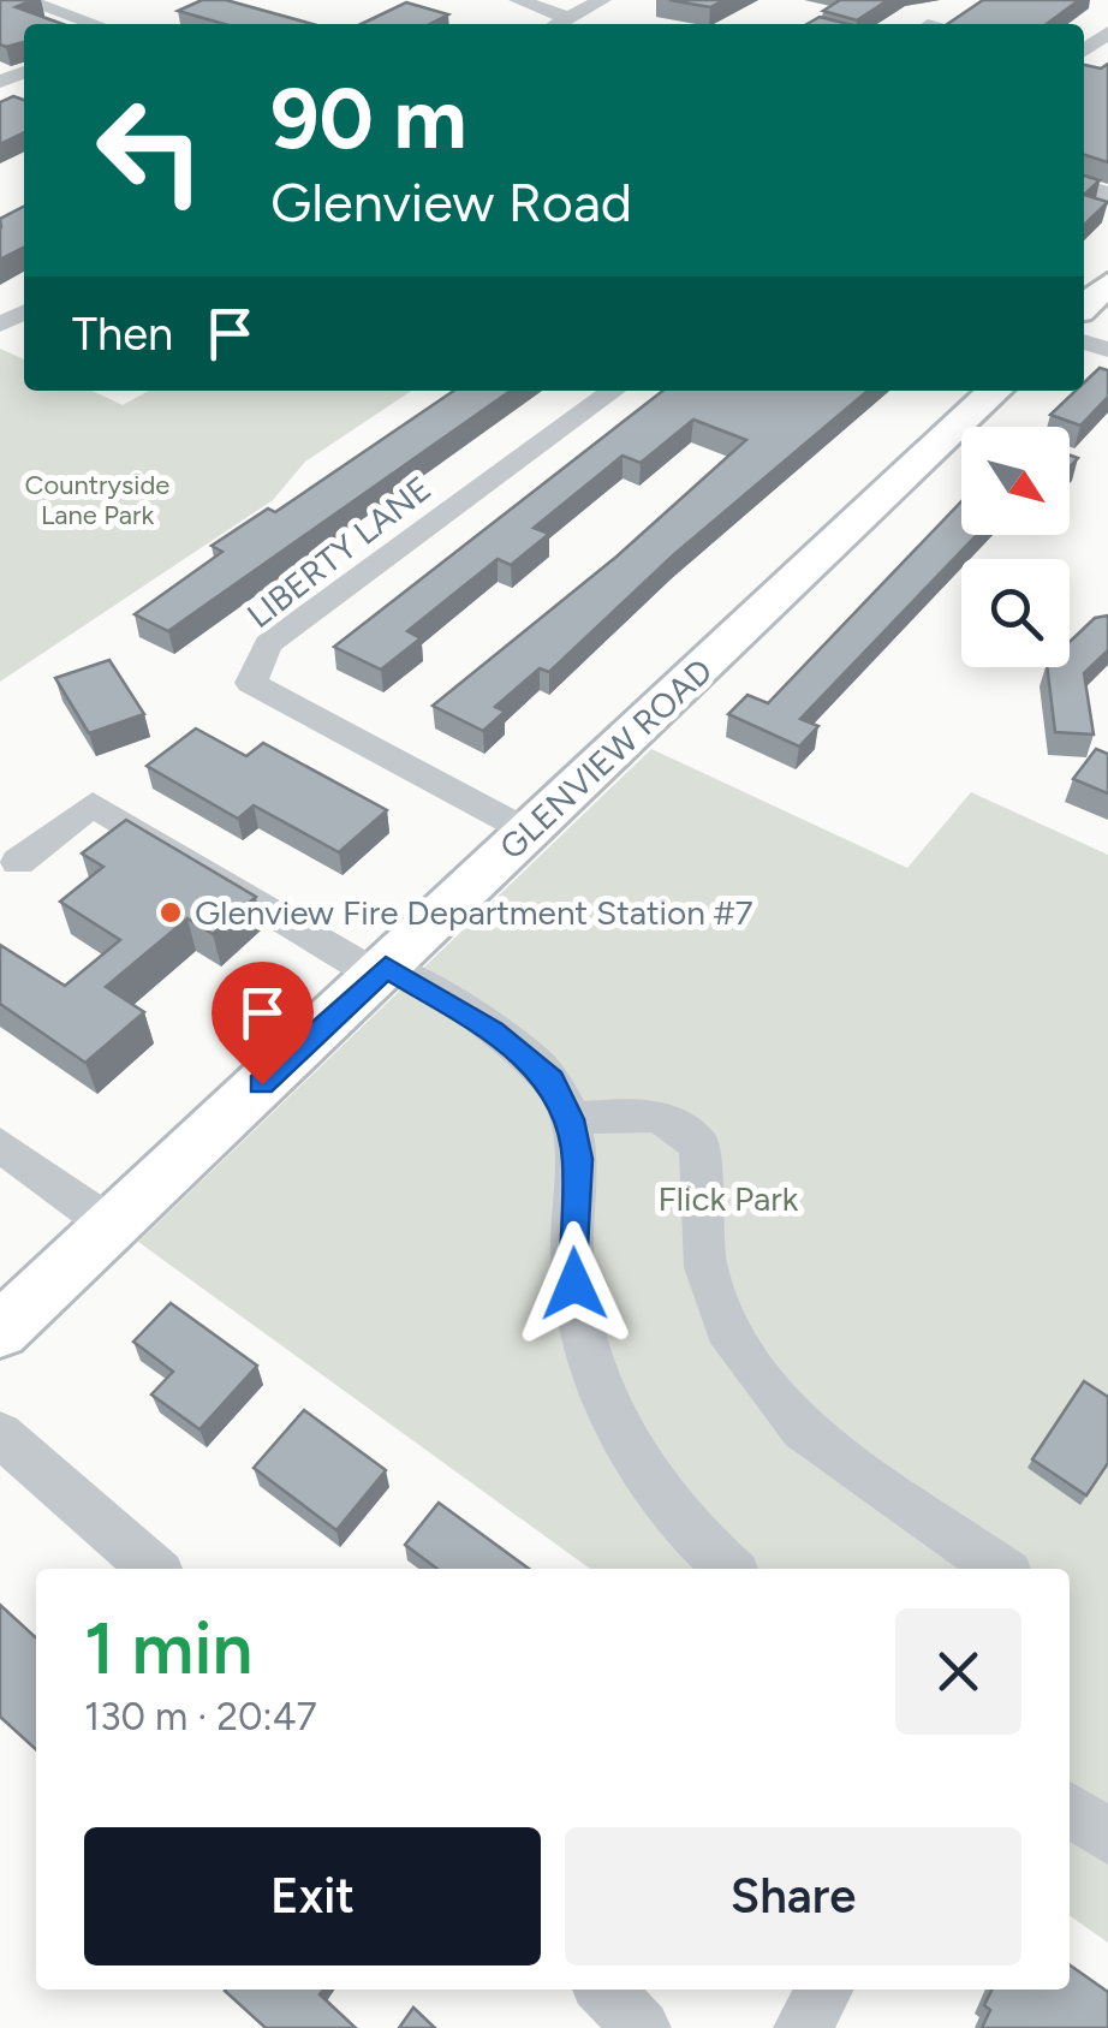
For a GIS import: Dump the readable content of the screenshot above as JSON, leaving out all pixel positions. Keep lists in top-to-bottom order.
{
  "streets": {
    "main road": ["GLENVIEW ROAD"],
    "street": ["LIBERTY LANE"]
  },
  "crossings": [
    ["LIBERTY LANE", "GLENVIEW ROAD"]
  ],
  "parks": ["Countryside Lane Park", "Flick Park"],
  "places": ["Glenview Fire Department Station #7"],
  "north": "bottom right",
  "page": {
    "turn": ["90 m", "Glenview Road"],
    "then": "Then",
    "heading": ["1 min", "130 m · 20:47"],
    "buttons": ["Exit", "Share"]
  }
}
